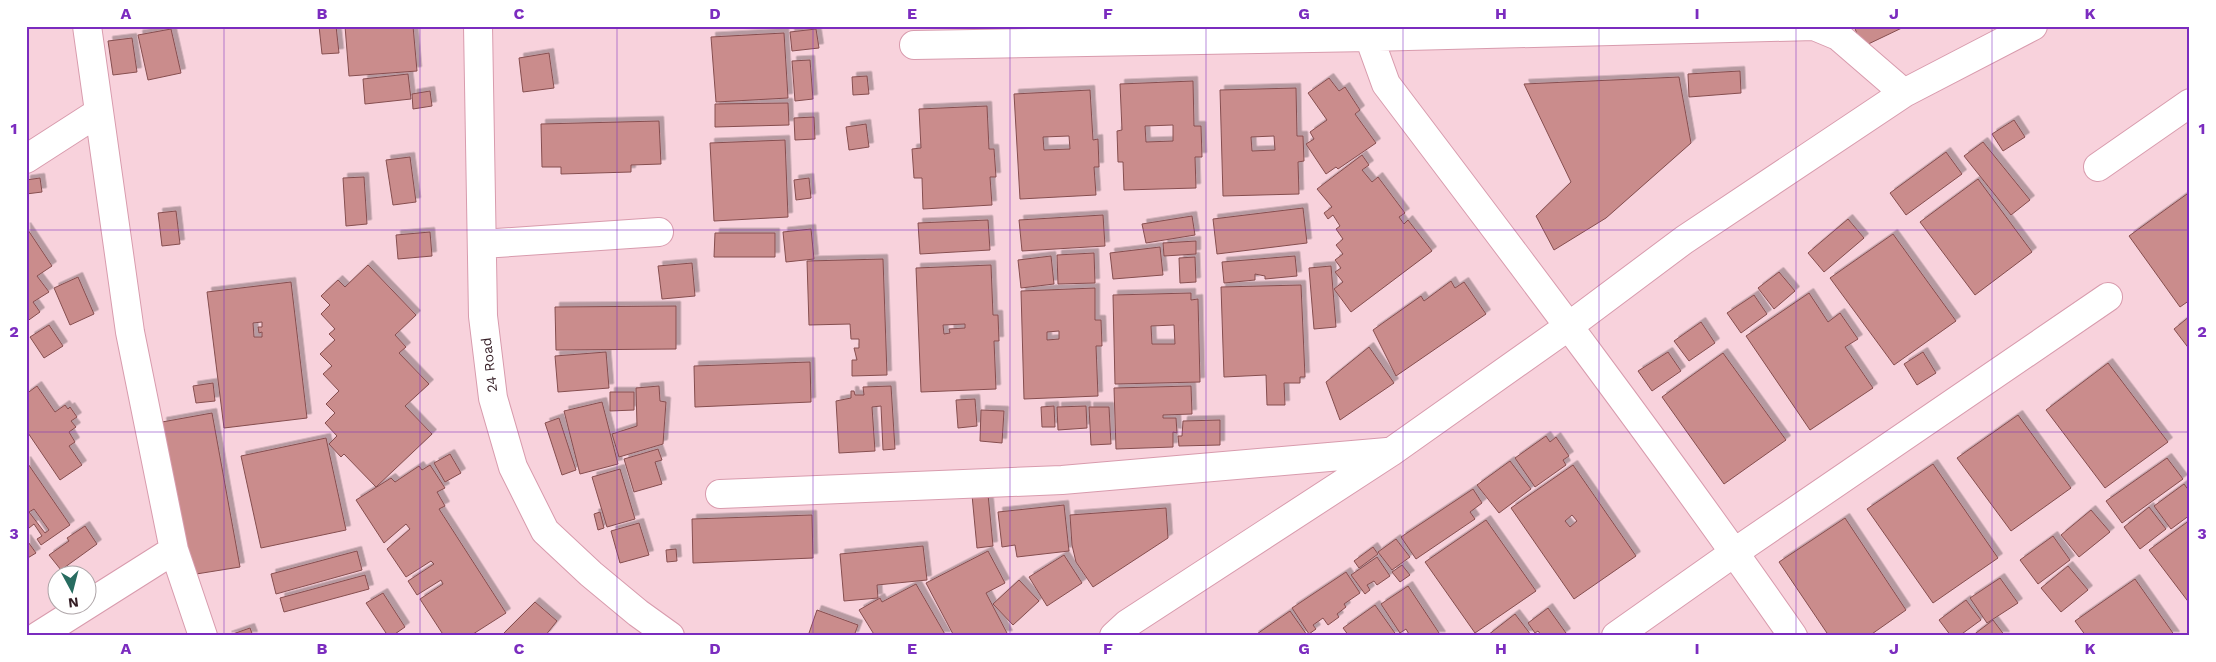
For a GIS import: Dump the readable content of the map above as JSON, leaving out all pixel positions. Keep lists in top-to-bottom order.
{
  "streets": {
    "street": ["24 Road"]
  },
  "north": "bottom",
  "grid": {
    "columns": [
      "A",
      "B",
      "C",
      "D",
      "E",
      "F",
      "G",
      "H",
      "I",
      "J",
      "K"
    ],
    "rows": ["1", "2", "3"]
  }
}
